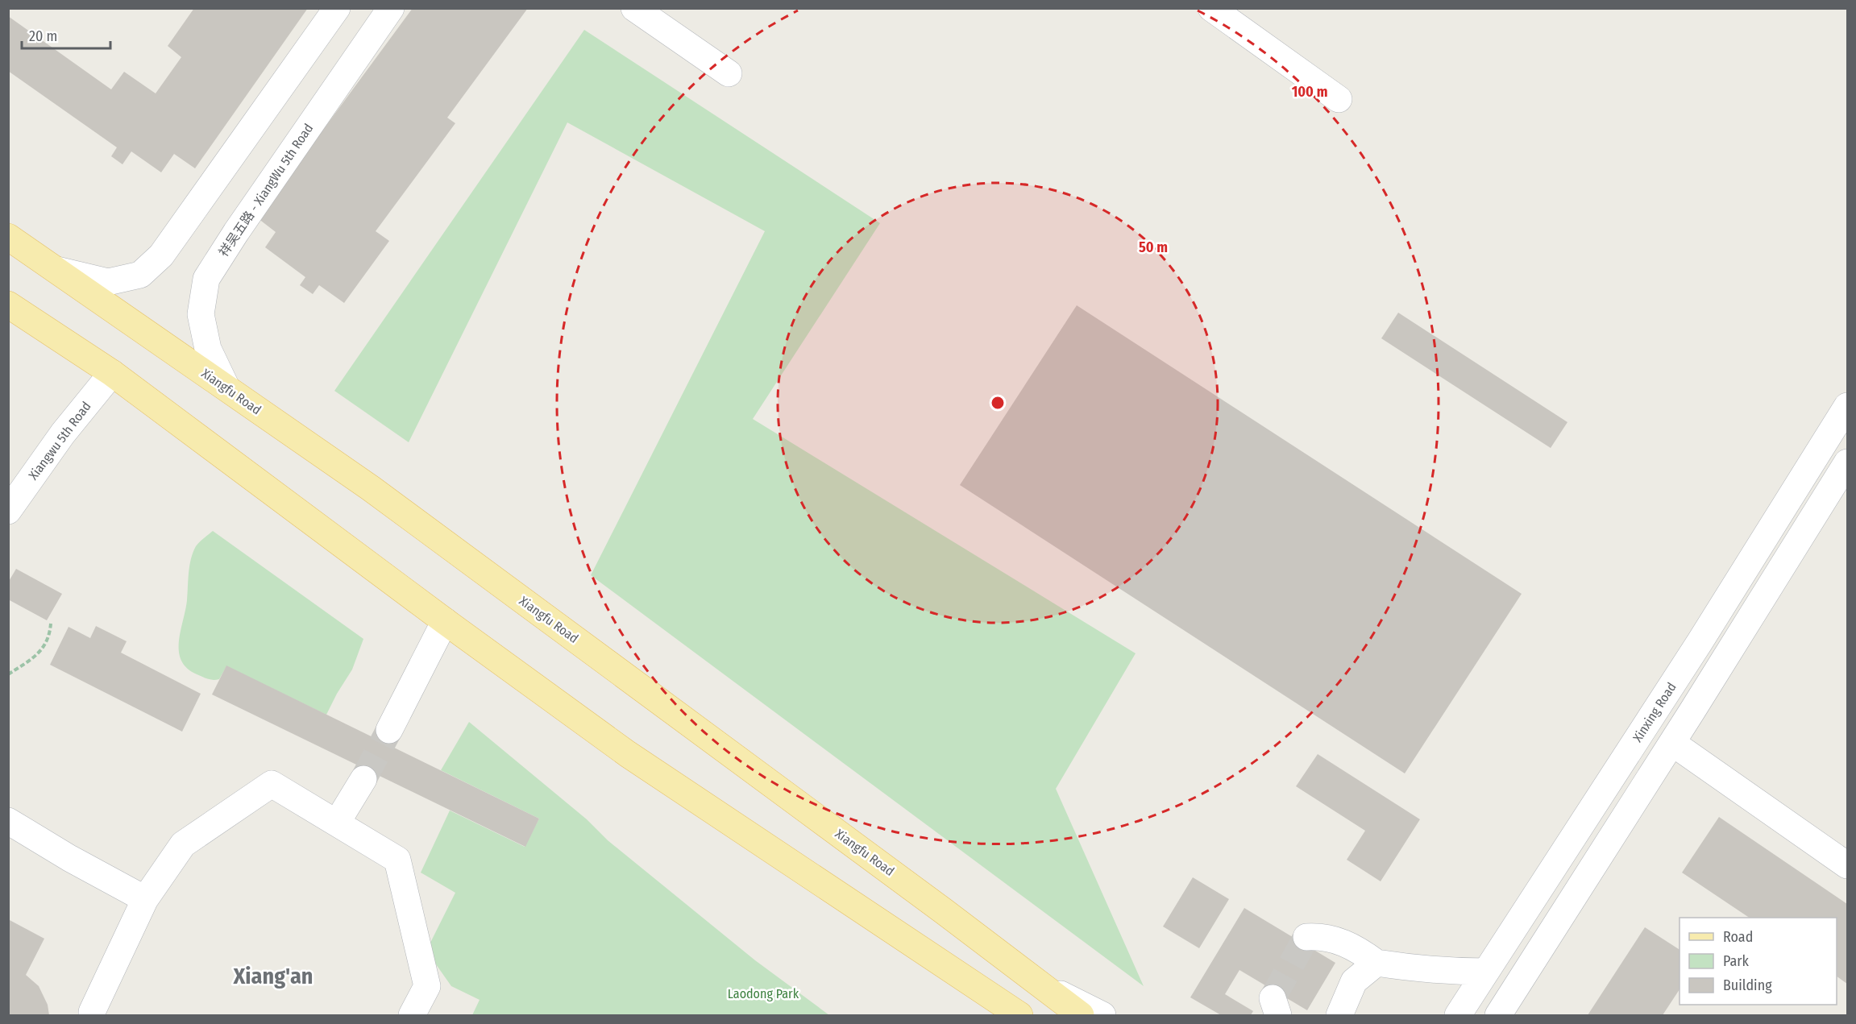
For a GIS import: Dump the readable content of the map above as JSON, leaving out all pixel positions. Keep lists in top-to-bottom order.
{
  "streets": {
    "main road": ["Xiangfu Road"],
    "street": ["祥吴五路 - XiangWu 5th Road", "Xiangwu 5th Road", "Xinxing Road"]
  },
  "crossings": [
    ["祥吴五路 - XiangWu 5th Road", "Xiangfu Road"]
  ],
  "districts": ["Xiang'an"],
  "parks": ["Laodong Park"],
  "legend": ["Road", "Park", "Building"],
  "scale_bar": "20 m",
  "rings": ["100 m", "50 m"]
}
